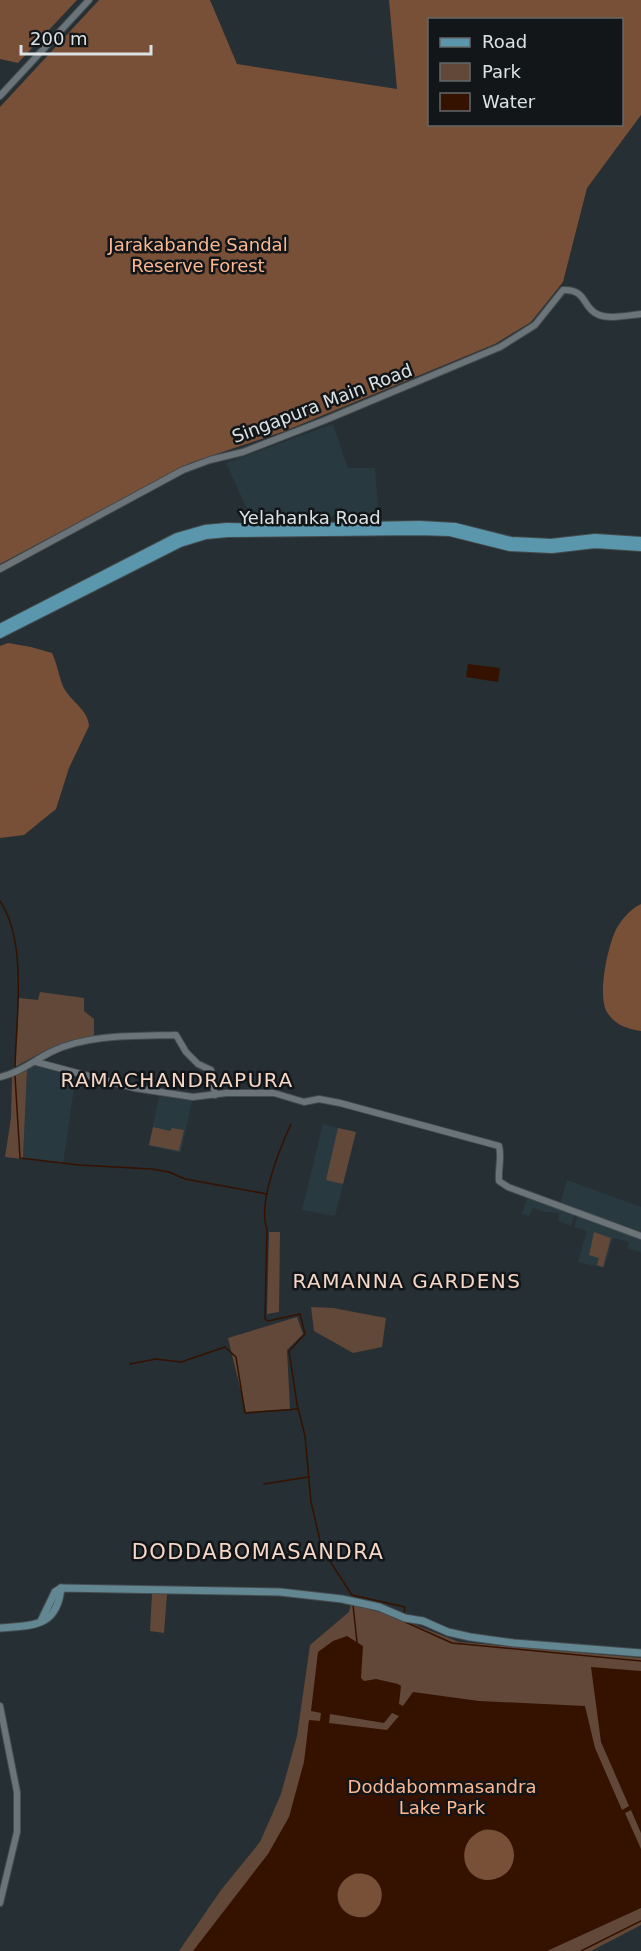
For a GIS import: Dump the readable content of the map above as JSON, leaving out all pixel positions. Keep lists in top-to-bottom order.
{
  "streets": {
    "main road": ["Yelahanka Road"],
    "street": ["Singapura Main Road"]
  },
  "districts": ["RAMACHANDRAPURA", "RAMANNA GARDENS", "DODDABOMASANDRA"],
  "parks": ["Jarakabande Sandal Reserve Forest", "Doddabommasandra Lake Park"],
  "legend": ["Road", "Park", "Water"],
  "scale_bar": "200 m"
}
